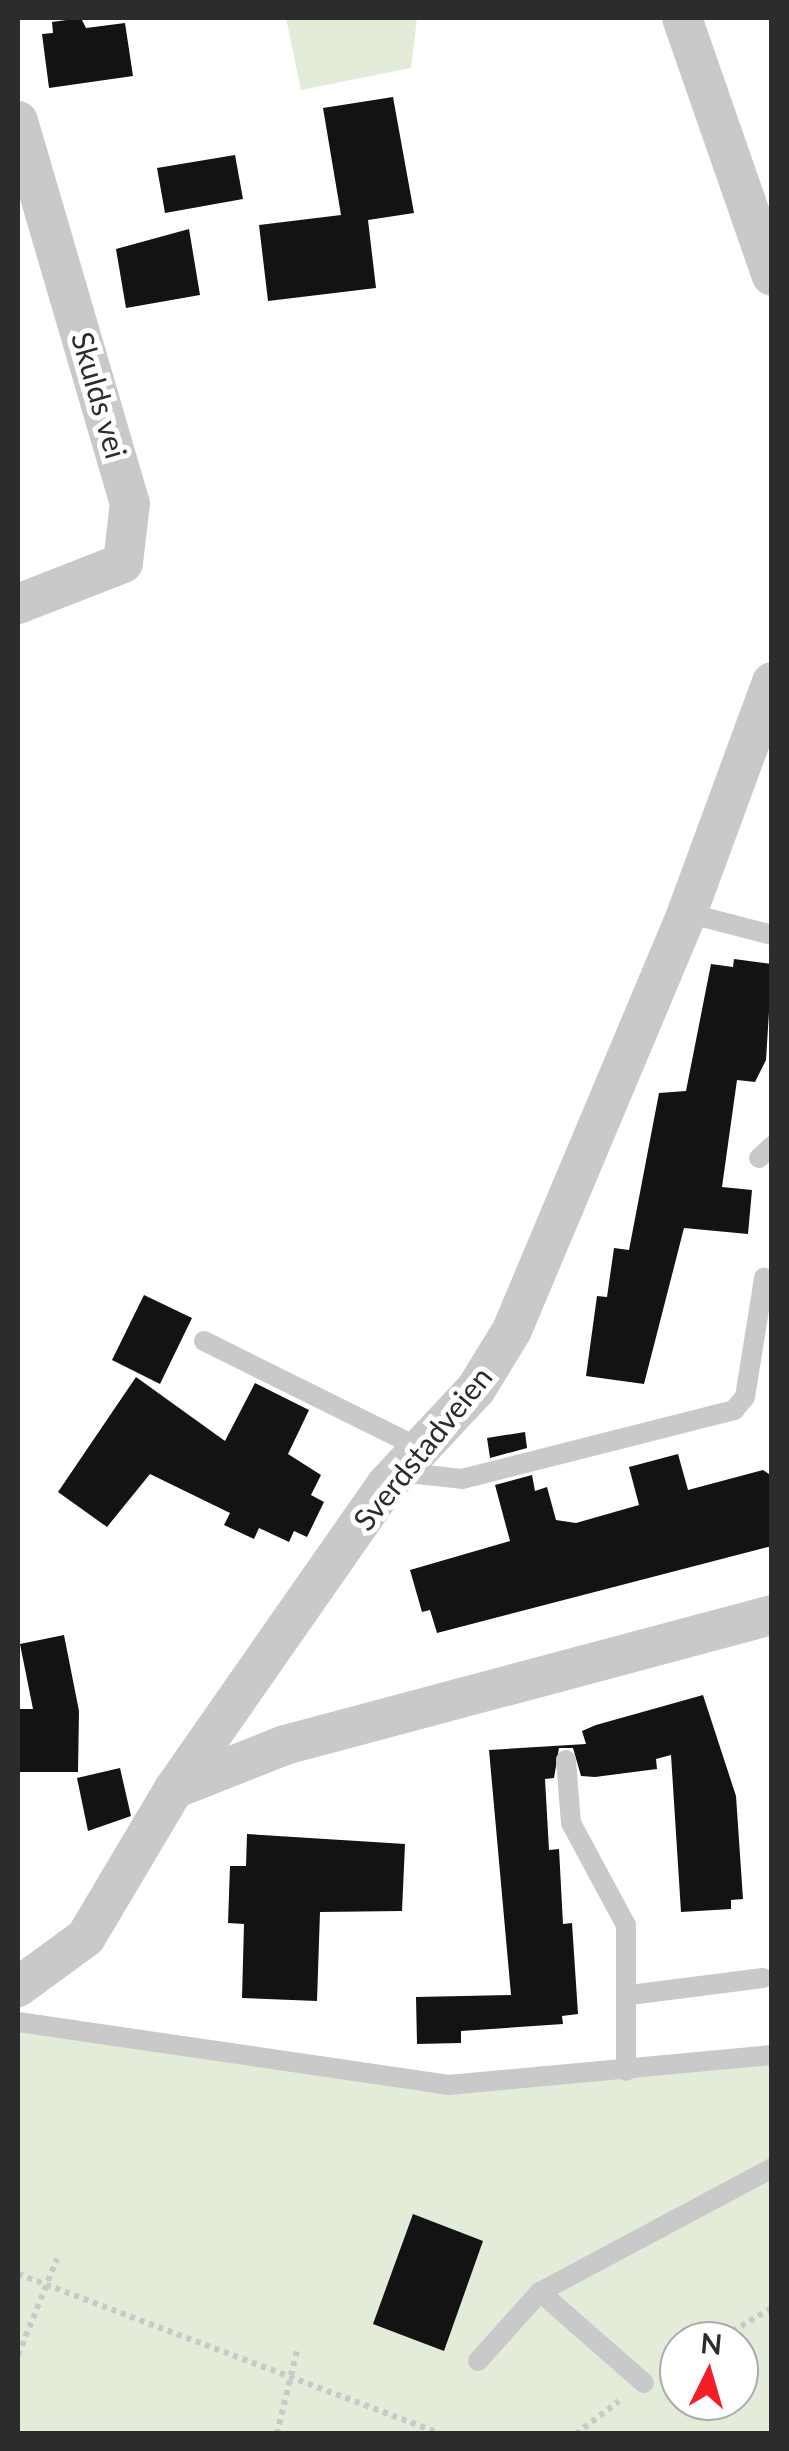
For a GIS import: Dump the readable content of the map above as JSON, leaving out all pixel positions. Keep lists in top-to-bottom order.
{
  "streets": {
    "street": ["Skulds vei", "Sverdstadveien"]
  },
  "north": "top"
}
